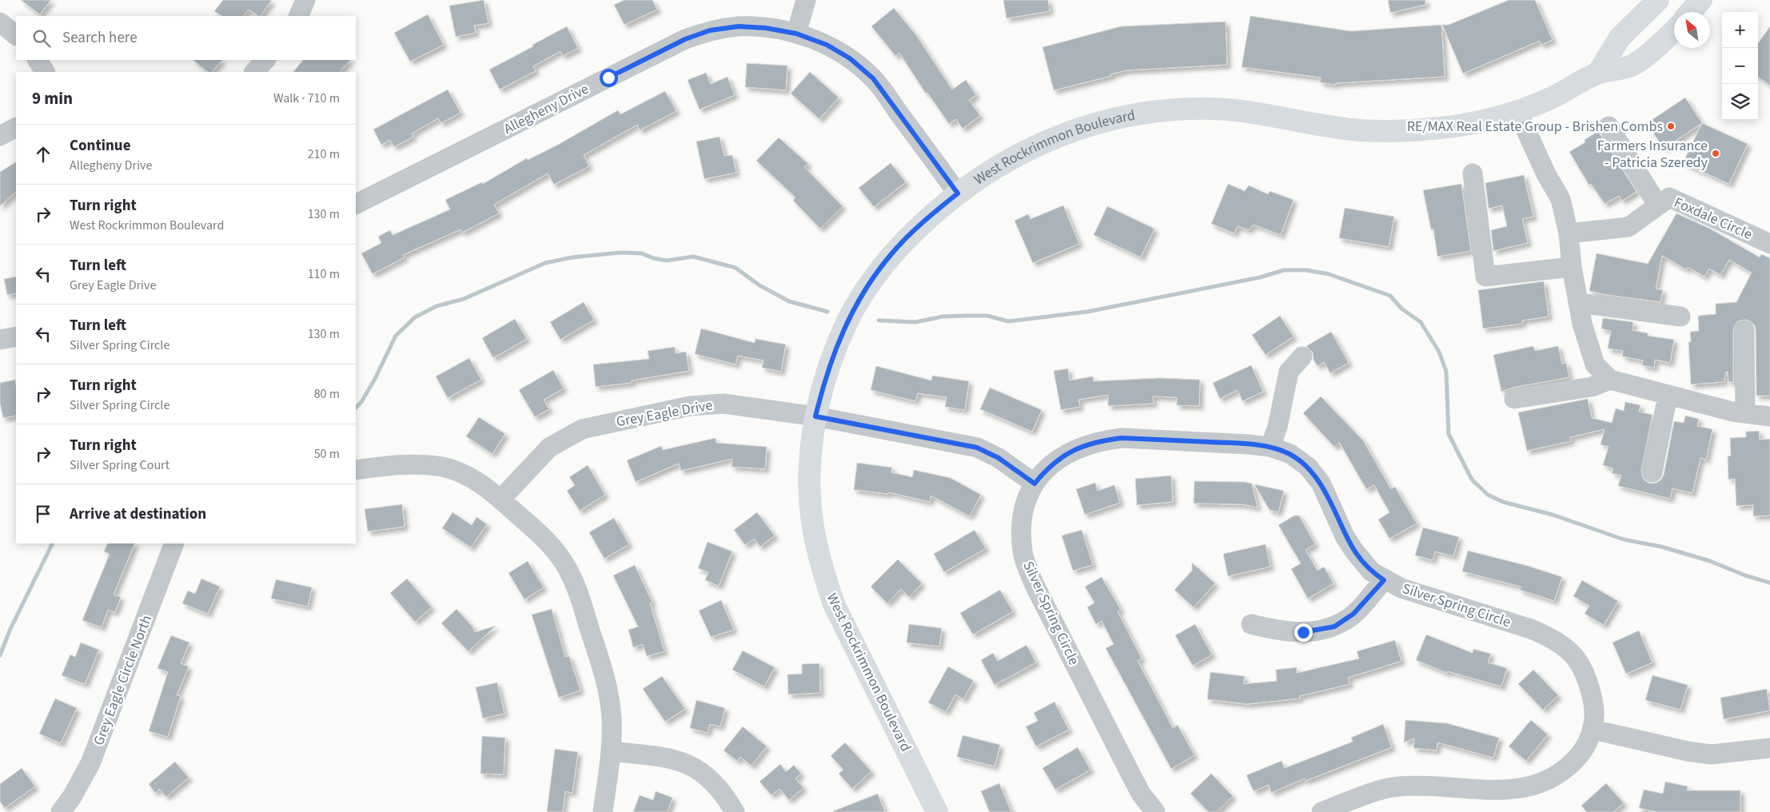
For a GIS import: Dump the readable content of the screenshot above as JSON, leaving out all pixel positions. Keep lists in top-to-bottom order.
{
  "streets": {
    "main road": ["West Rockrimmon Boulevard"],
    "street": [
      "Allegheny Drive",
      "Foxdale Circle",
      "Grey Eagle Drive",
      "Silver Spring Circle",
      "Grey Eagle Circle North"
    ]
  },
  "crossings": [
    ["Allegheny Drive", "West Rockrimmon Boulevard"],
    ["West Rockrimmon Boulevard", "Grey Eagle Drive"],
    ["Grey Eagle Drive", "Silver Spring Circle"]
  ],
  "places": ["RE/MAX Real Estate Group - Brishen Combs", "Farmers Insurance - Patricia Szeredy"],
  "north": "top left",
  "page": {
    "map_buttons": ["+", "−"],
    "search": "Search here",
    "heading": ["9 min", "Walk · 710 m"],
    "list": [
      ["Continue", "Allegheny Drive", "210 m"],
      ["Turn right", "West Rockrimmon Boulevard", "130 m"],
      ["Turn left", "Grey Eagle Drive", "110 m"],
      ["Turn left", "Silver Spring Circle", "130 m"],
      ["Turn right", "Silver Spring Circle", "80 m"],
      ["Turn right", "Silver Spring Court", "50 m"],
      "Arrive at destination"
    ]
  }
}
